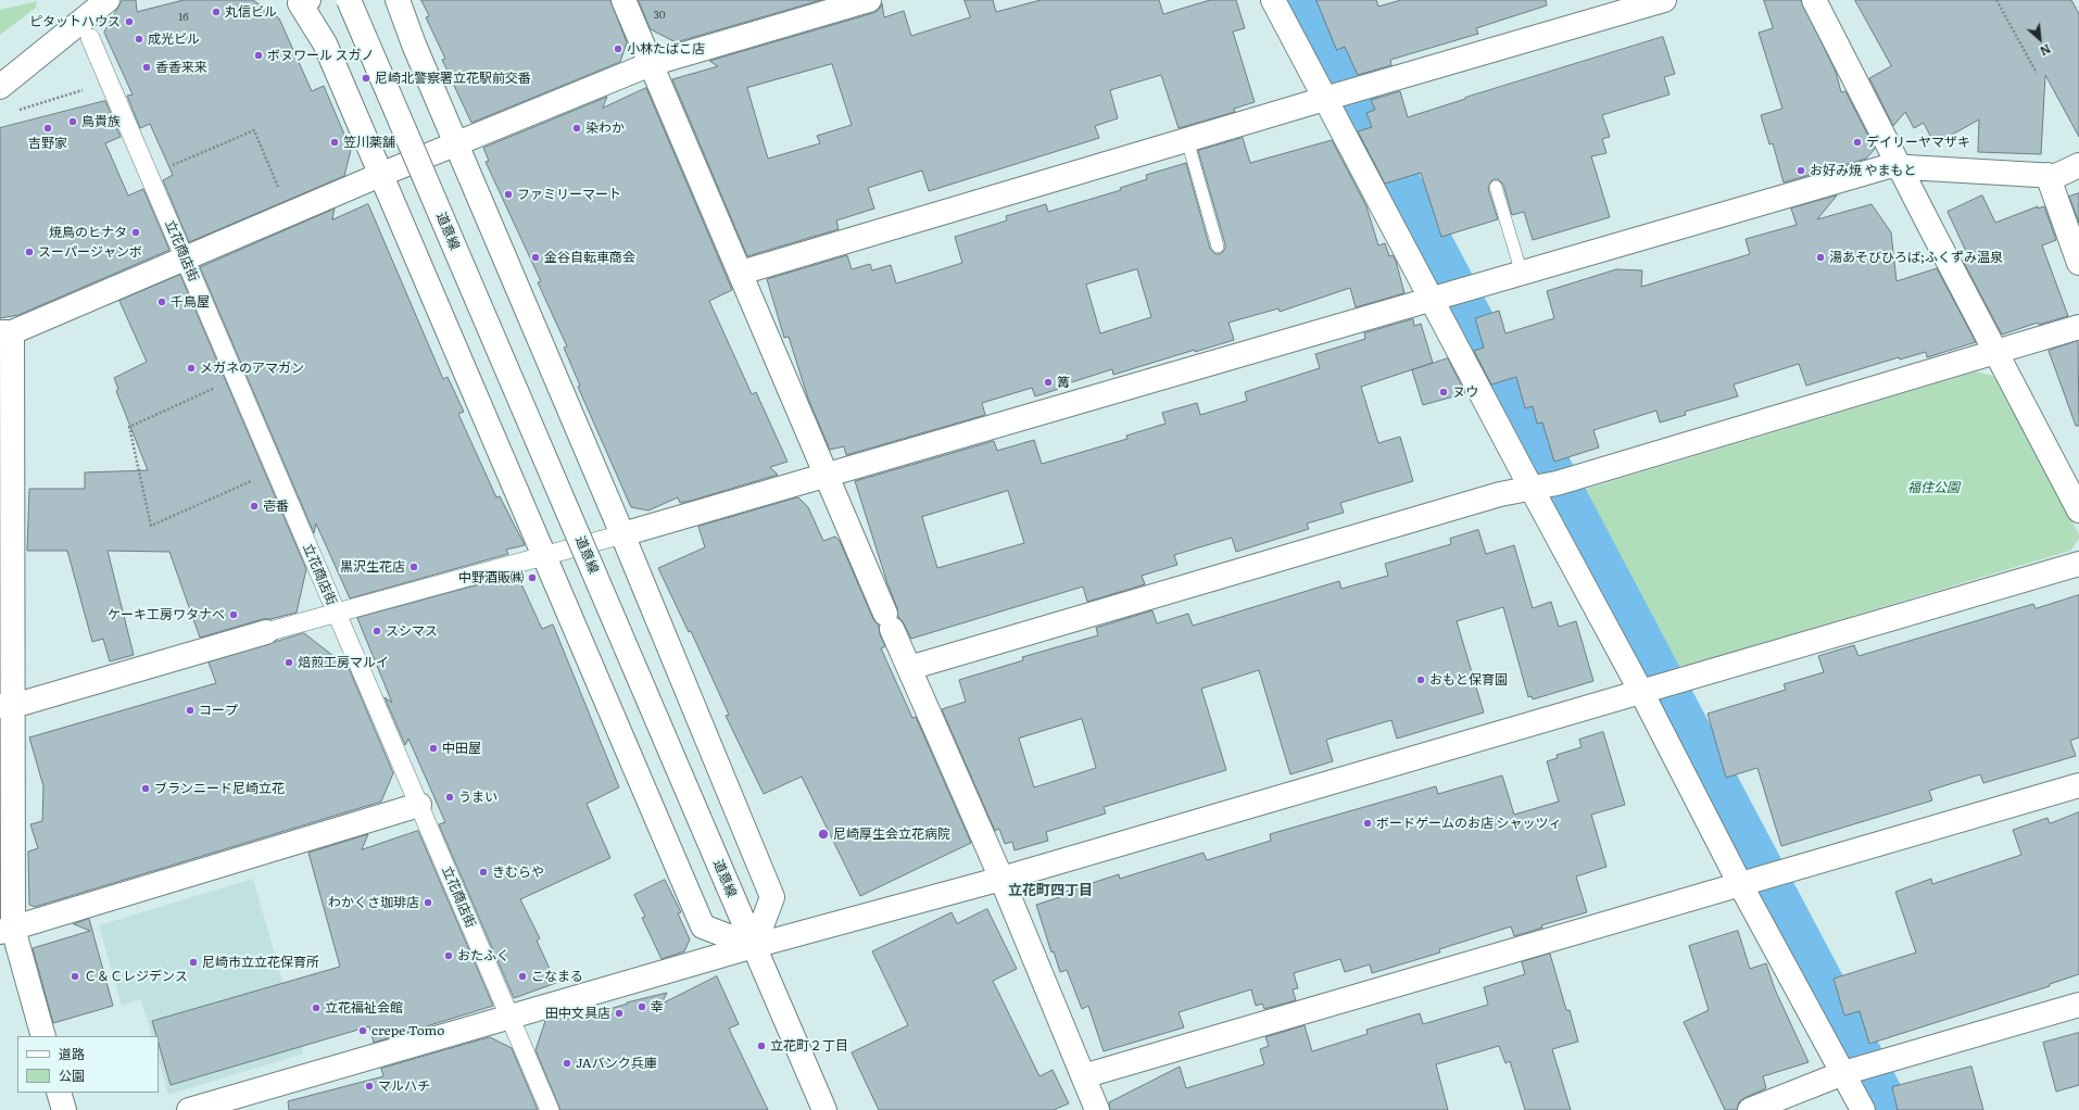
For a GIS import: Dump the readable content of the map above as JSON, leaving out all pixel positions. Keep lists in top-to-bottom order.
{
  "streets": {
    "street": ["道意線", "立花商店街"]
  },
  "districts": ["立花町四丁目"],
  "parks": ["福住公園"],
  "places": [
    "丸信ビル",
    "ピタットハウス",
    "成光ビル",
    "小林たばこ店",
    "ボヌワール スガノ",
    "香香来来",
    "尼崎北警察署立花駅前交番",
    "鳥貴族",
    "吉野家",
    "染わか",
    "笠川薬舗",
    "デイリーヤマザキ",
    "お好み焼 やまもと",
    "ファミリーマート",
    "焼鳥のヒナタ",
    "スーパージャンボ",
    "金谷自転車商会",
    "湯あそびひろば;ふくずみ温泉",
    "千鳥屋",
    "メガネのアマガン",
    "篝",
    "ヌウ",
    "壱番",
    "黒沢生花店",
    "中野酒販㈱",
    "ケーキ工房ワタナベ",
    "スシマス",
    "焙煎工房マルイ",
    "おもと保育園",
    "コープ",
    "中田屋",
    "ブランニード尼崎立花",
    "うまい",
    "ボードゲームのお店 シャッツィ",
    "尼崎厚生会立花病院",
    "きむらや",
    "わかくさ珈琲店",
    "おたふく",
    "尼崎市立立花保育所",
    "Ｃ＆Ｃレジデンス",
    "こなまる",
    "幸",
    "立花福祉会館",
    "田中文具店",
    "crepe Tomo",
    "立花町２丁目",
    "JAバンク兵庫",
    "マルハチ"
  ],
  "house_numbers": ["30", "16"],
  "legend": ["道路", "公園"],
  "north": "bottom right"
}
